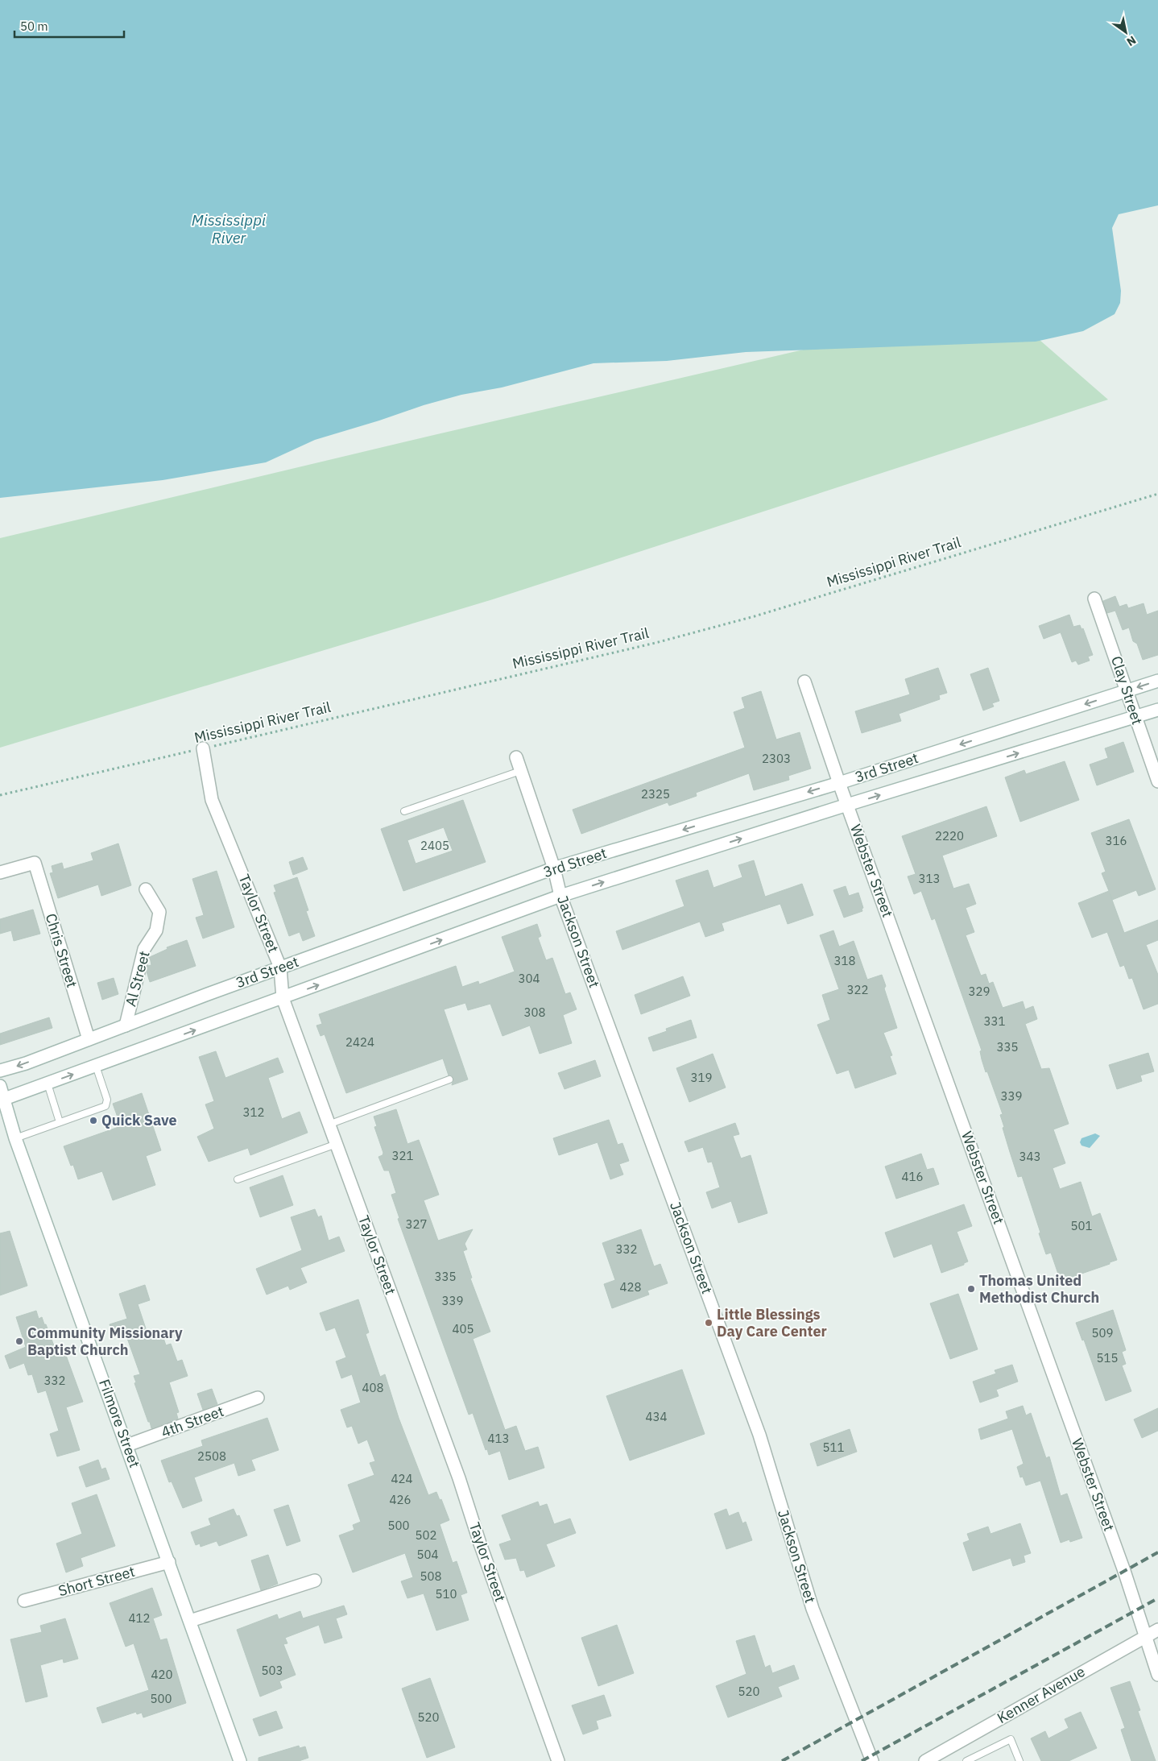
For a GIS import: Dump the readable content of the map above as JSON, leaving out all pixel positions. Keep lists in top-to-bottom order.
{
  "streets": {
    "street": [
      "Clay Street",
      "3rd Street",
      "Webster Street",
      "Taylor Street",
      "Jackson Street",
      "Chris Street",
      "Al Street",
      "4th Street",
      "Filmore Street",
      "Short Street",
      "Kenner Avenue"
    ],
    "path": ["Mississippi River Trail"]
  },
  "crossings": [
    ["Mississippi River Trail", "Taylor Street"],
    ["Clay Street", "3rd Street"],
    ["3rd Street", "Webster Street"],
    ["3rd Street", "Taylor Street"],
    ["3rd Street", "Jackson Street"],
    ["3rd Street", "Chris Street"],
    ["3rd Street", "Al Street"],
    ["3rd Street", "Filmore Street"],
    ["Webster Street", "Kenner Avenue"],
    ["4th Street", "Filmore Street"],
    ["Filmore Street", "Short Street"]
  ],
  "water": ["Mississippi River"],
  "places": [
    "Quick Save",
    "Thomas United Methodist Church",
    "Little Blessings Day Care Center",
    "Community Missionary Baptist Church"
  ],
  "house_numbers": [
    "2303",
    "2325",
    "2220",
    "316",
    "2405",
    "313",
    "318",
    "304",
    "322",
    "329",
    "308",
    "331",
    "2424",
    "335",
    "319",
    "339",
    "312",
    "321",
    "343",
    "416",
    "327",
    "501",
    "332",
    "335",
    "428",
    "339",
    "405",
    "509",
    "515",
    "332",
    "408",
    "434",
    "413",
    "511",
    "2508",
    "424",
    "426",
    "500",
    "502",
    "504",
    "508",
    "510",
    "412",
    "503",
    "420",
    "520",
    "500",
    "520"
  ],
  "scale_bar": "50 m",
  "north": "bottom right"
}
